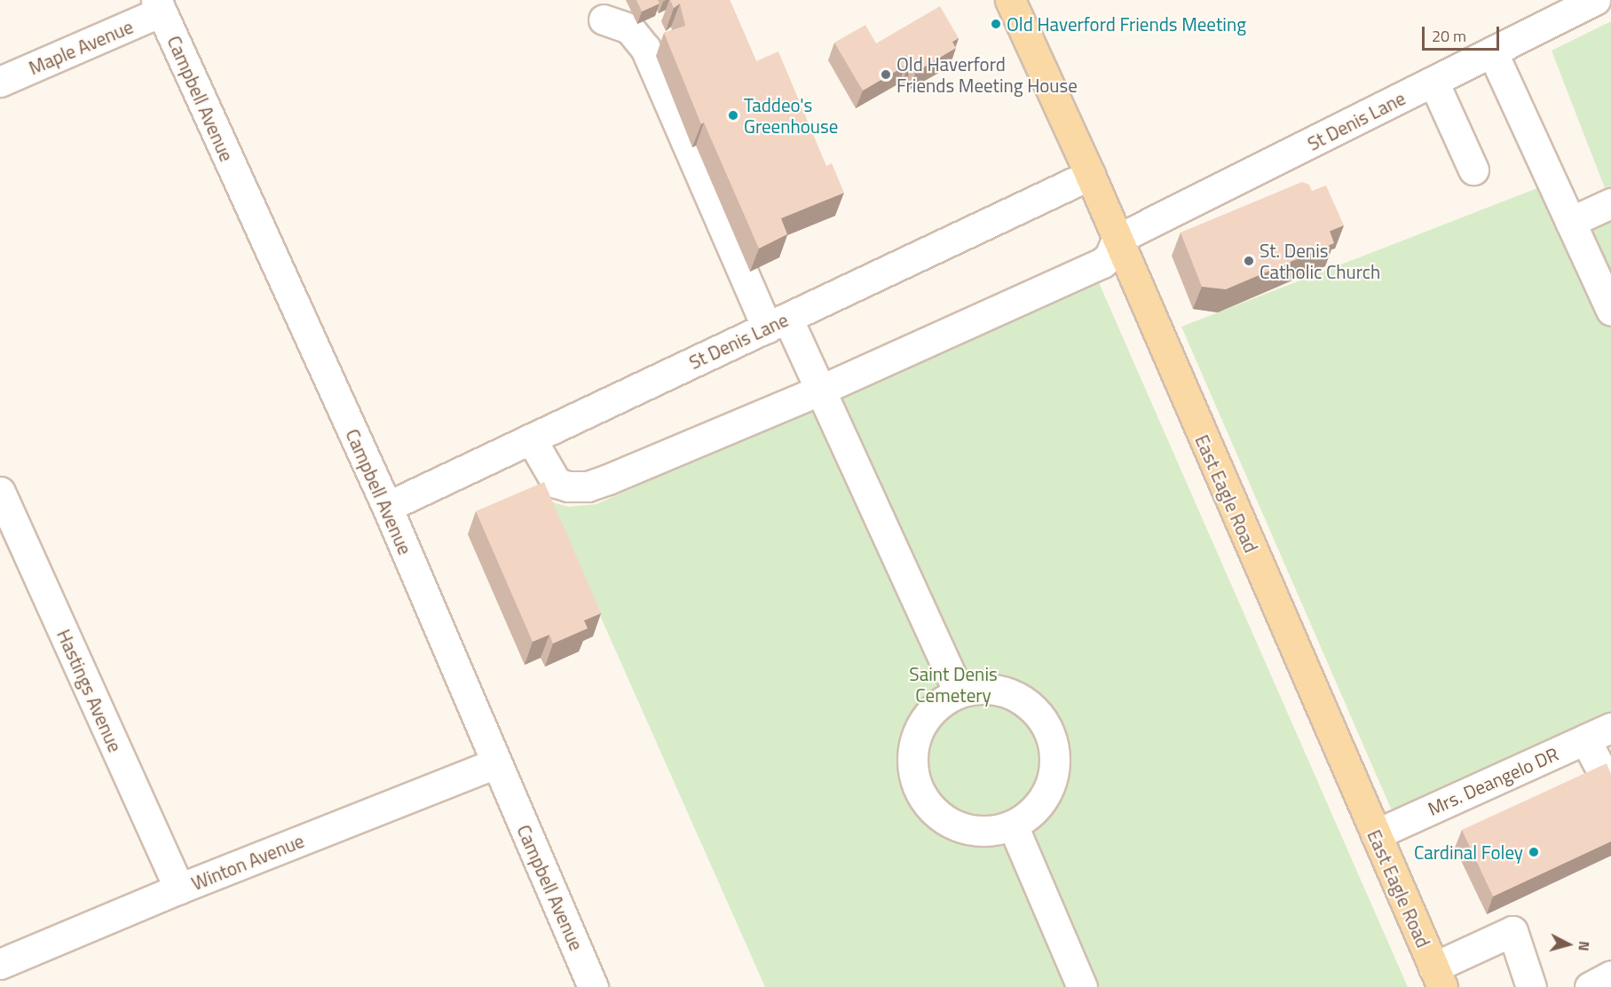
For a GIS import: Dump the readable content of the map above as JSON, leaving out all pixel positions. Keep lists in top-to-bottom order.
{
  "streets": {
    "main road": ["East Eagle Road"],
    "street": [
      "Maple Avenue",
      "Campbell Avenue",
      "St Denis Lane",
      "Hastings Avenue",
      "Mrs. Deangelo DR",
      "Winton Avenue"
    ]
  },
  "crossings": [
    ["Maple Avenue", "Campbell Avenue"],
    ["Campbell Avenue", "St Denis Lane"],
    ["Campbell Avenue", "Winton Avenue"],
    ["St Denis Lane", "East Eagle Road"],
    ["East Eagle Road", "Mrs. Deangelo DR"],
    ["Hastings Avenue", "Winton Avenue"]
  ],
  "parks": ["Saint Denis Cemetery"],
  "places": [
    "Old Haverford Friends Meeting",
    "Old Haverford Friends Meeting House",
    "Taddeo's Greenhouse",
    "St. Denis Catholic Church",
    "Cardinal Foley"
  ],
  "scale_bar": "20 m",
  "north": "right"
}
